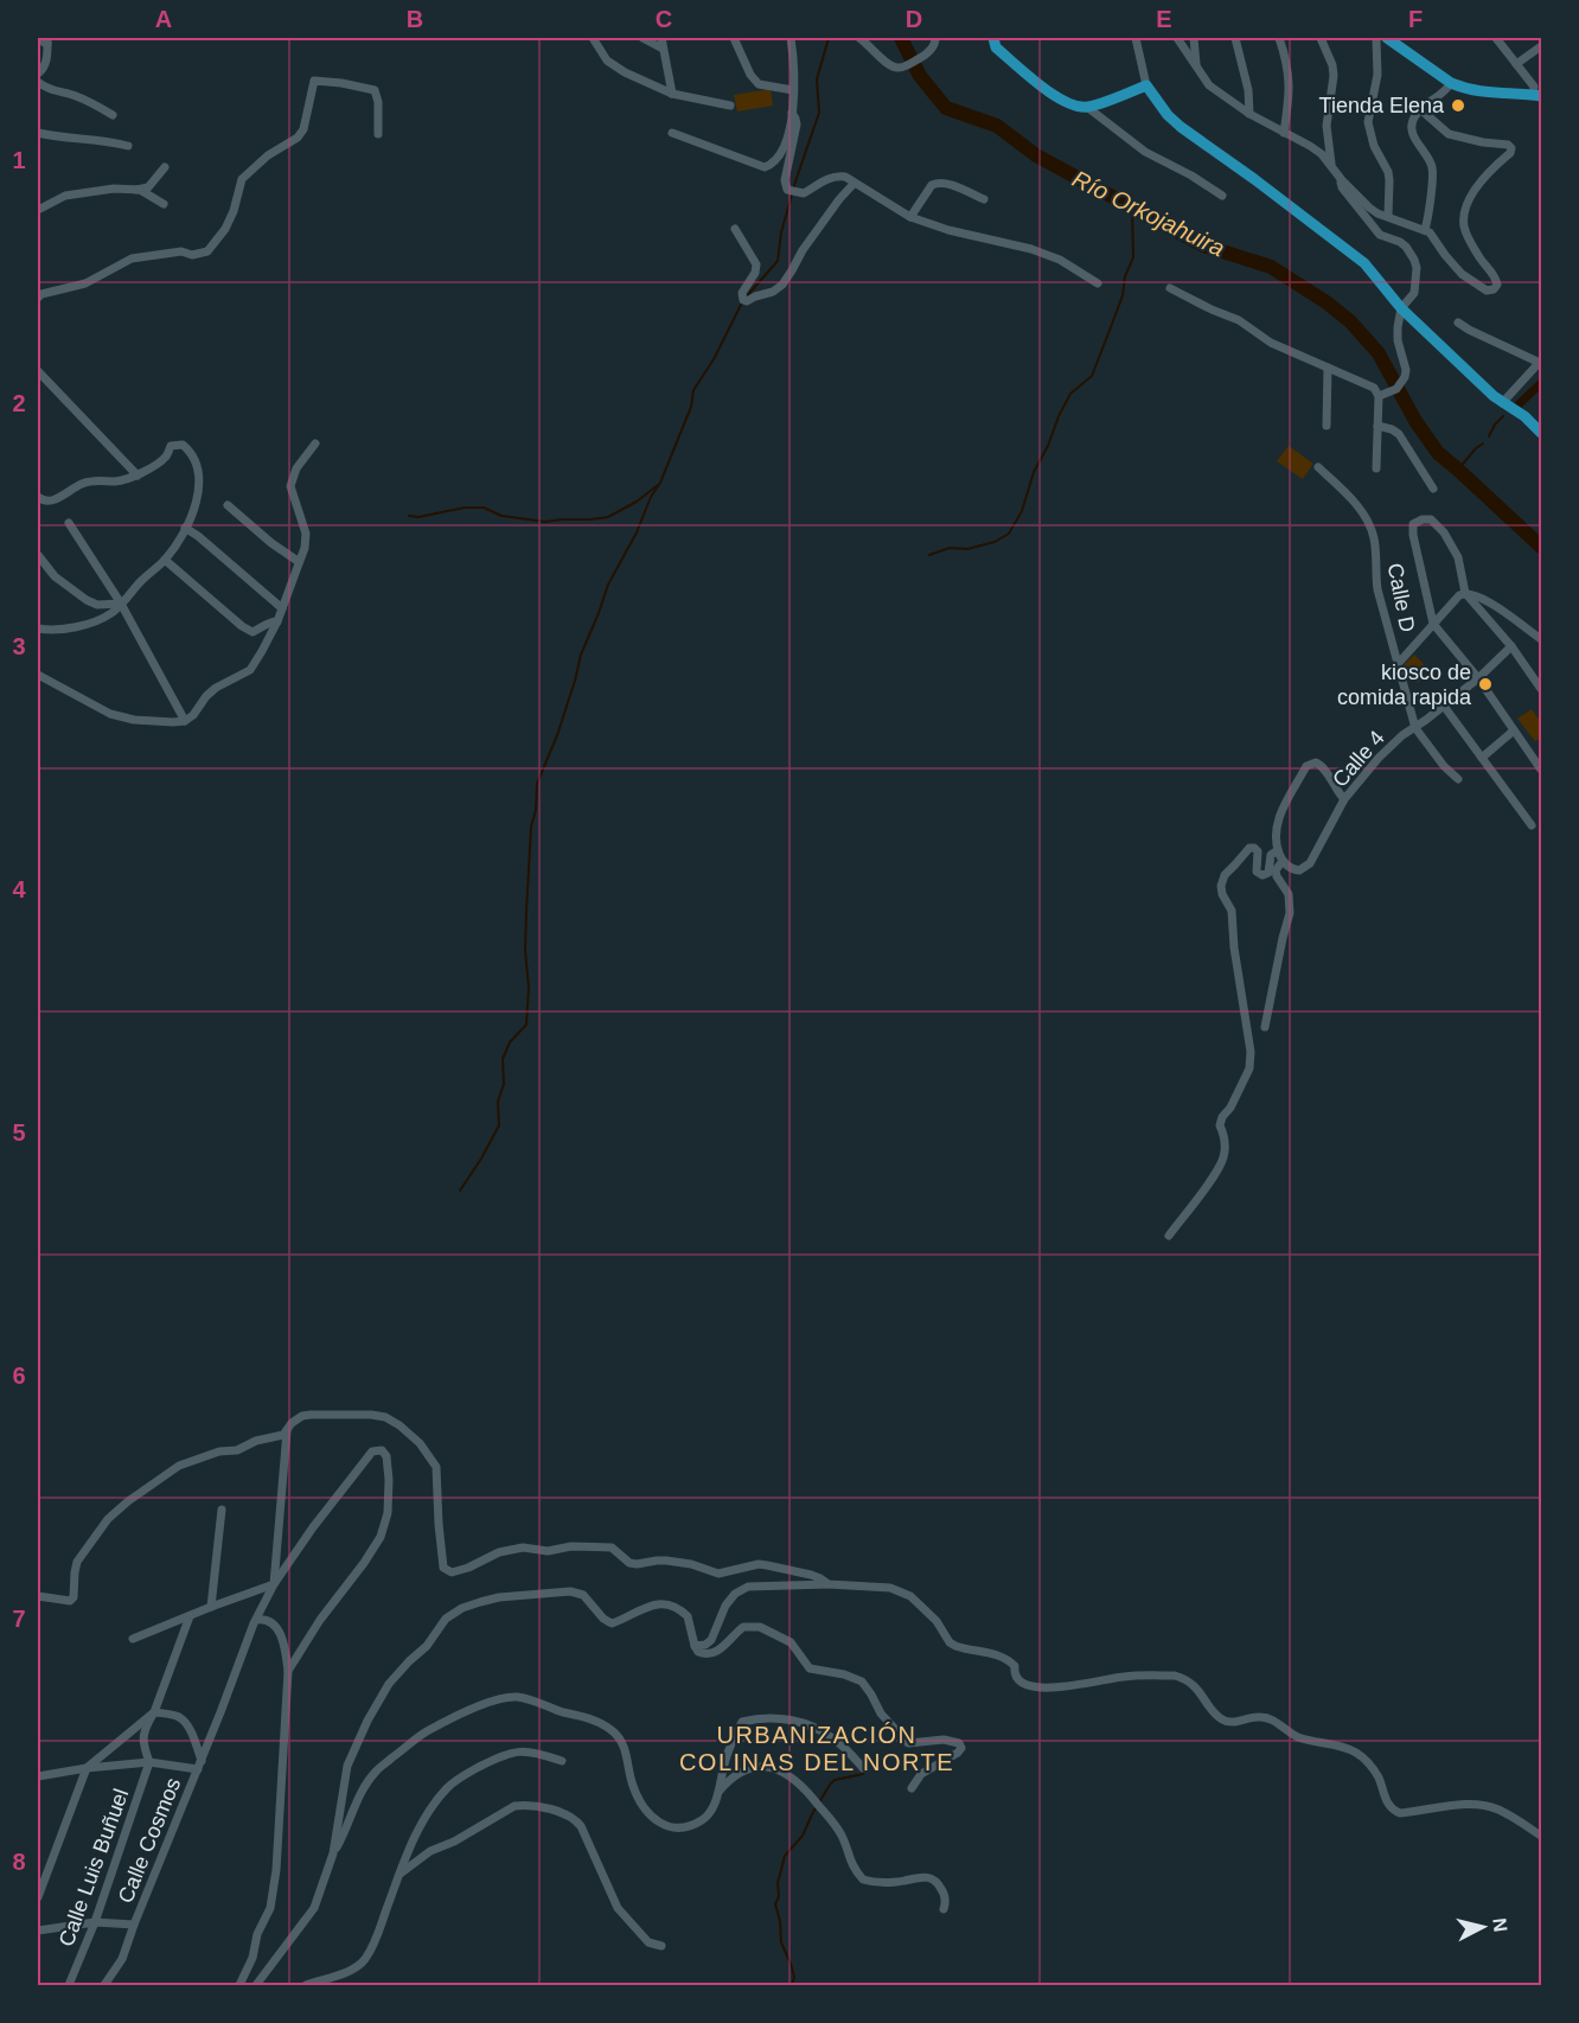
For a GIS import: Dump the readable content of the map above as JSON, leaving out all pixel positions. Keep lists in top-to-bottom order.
{
  "streets": {
    "street": [
      "Calle D",
      "Calle 4",
      "Calle Cosmos",
      "Calle Luis Buñuel"
    ]
  },
  "crossings": [
    ["Calle D", "Calle 4"]
  ],
  "districts": ["URBANIZACIÓN COLINAS DEL NORTE"],
  "water": ["Río Orkojahuira"],
  "places": ["Tienda Elena", "kiosco de comida rapida"],
  "north": "right",
  "grid": {
    "columns": [
      "A",
      "B",
      "C",
      "D",
      "E",
      "F"
    ],
    "rows": [
      "1",
      "2",
      "3",
      "4",
      "5",
      "6",
      "7",
      "8"
    ]
  }
}
